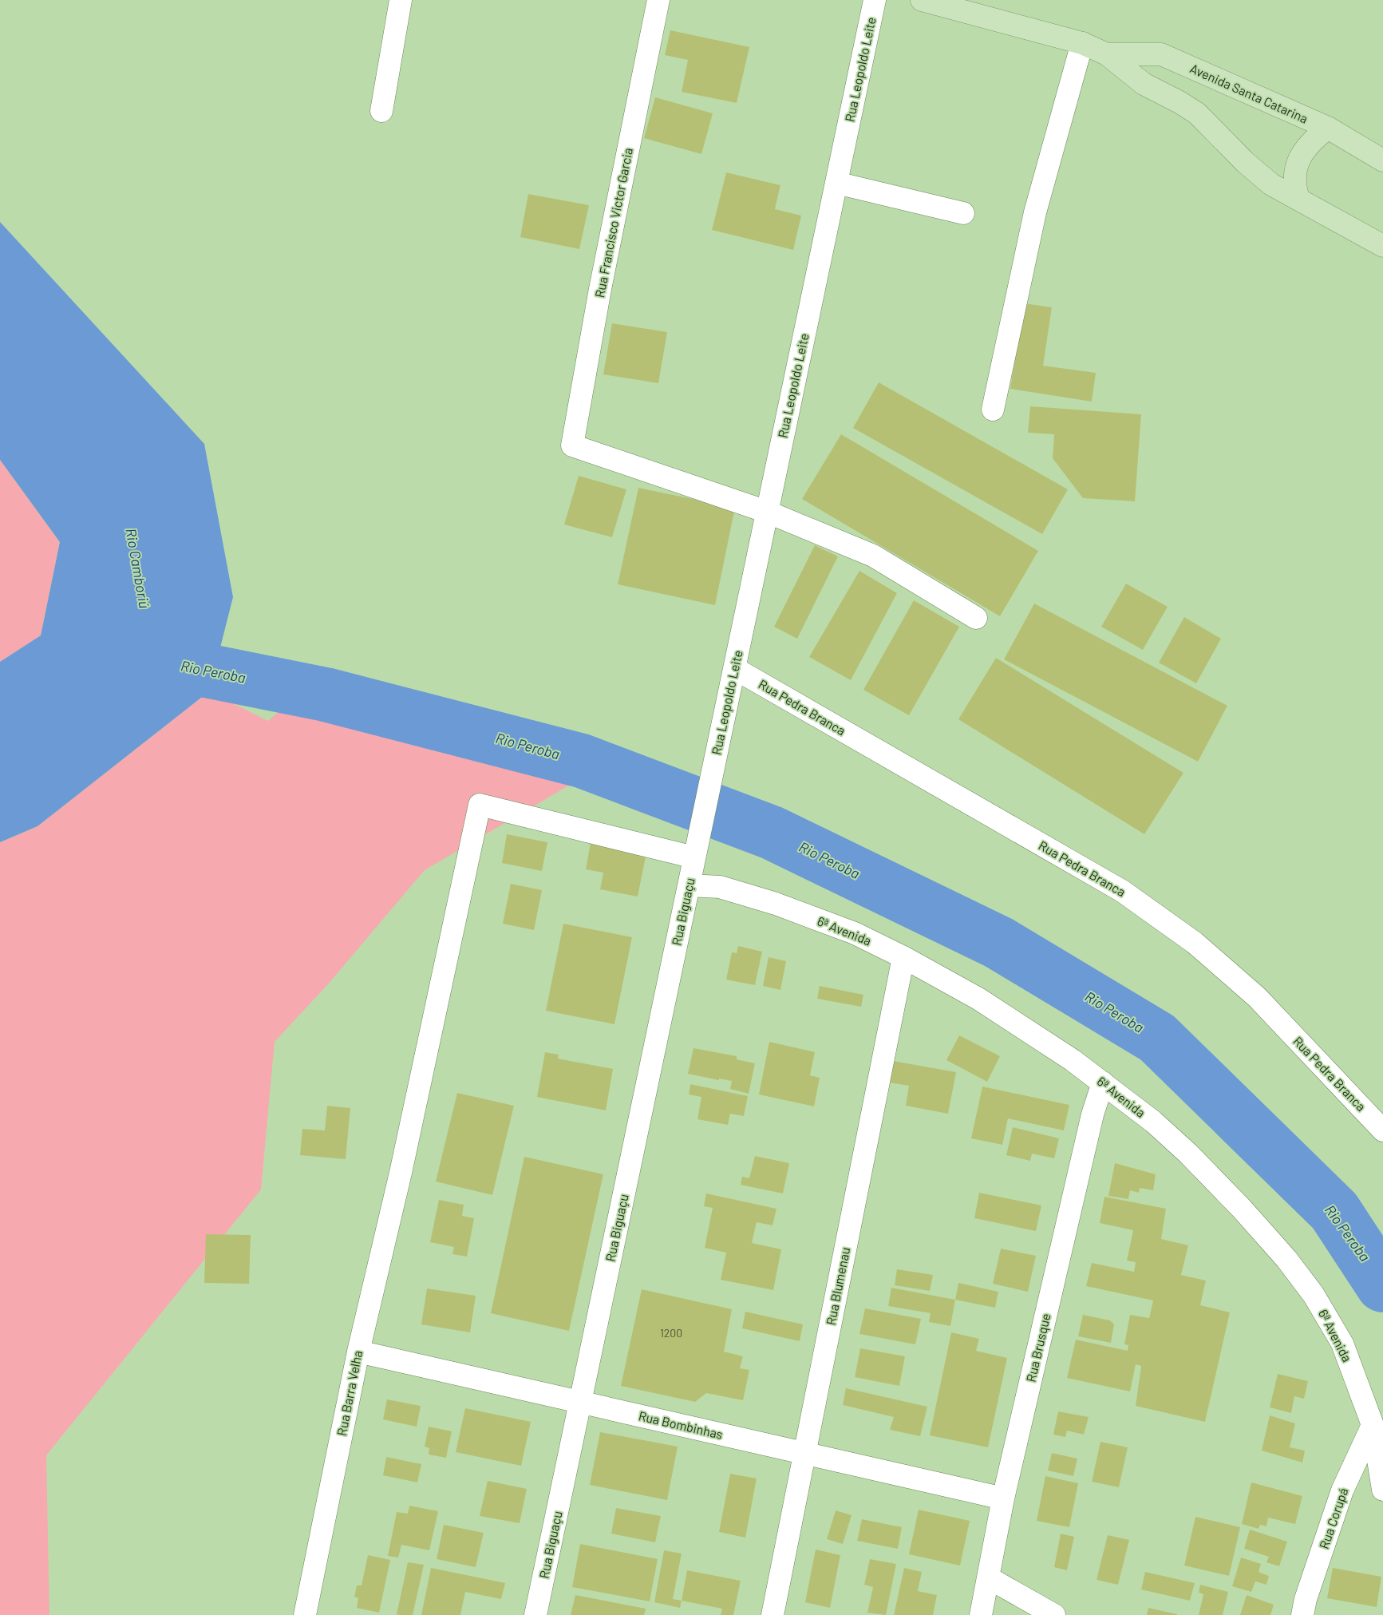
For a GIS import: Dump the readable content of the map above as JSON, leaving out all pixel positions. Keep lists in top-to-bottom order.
{
  "streets": {
    "main road": ["Avenida Santa Catarina"],
    "street": [
      "Rua Leopoldo Leite",
      "Rua Francisco Victor Garcia",
      "Rua Pedra Branca",
      "Rua Biguaçu",
      "6ª Avenida",
      "Rua Blumenau",
      "Rua Brusque",
      "Rua Barra Velha",
      "Rua Bombinhas",
      "Rua Corupá"
    ]
  },
  "crossings": [
    ["Rua Leopoldo Leite", "Rua Francisco Victor Garcia"],
    ["Rua Leopoldo Leite", "Rua Pedra Branca"],
    ["Rua Leopoldo Leite", "Rua Biguaçu"],
    ["Rua Leopoldo Leite", "Rua Barra Velha"],
    ["Rua Biguaçu", "6ª Avenida"],
    ["Rua Biguaçu", "Rua Barra Velha"],
    ["Rua Biguaçu", "Rua Bombinhas"],
    ["6ª Avenida", "Rua Blumenau"],
    ["6ª Avenida", "Rua Brusque"],
    ["6ª Avenida", "Rua Corupá"],
    ["Rua Blumenau", "Rua Bombinhas"],
    ["Rua Brusque", "Rua Bombinhas"],
    ["Rua Barra Velha", "Rua Bombinhas"]
  ],
  "water": ["Rio Camboriú", "Rio Peroba"],
  "house_numbers": ["1200"]
}
